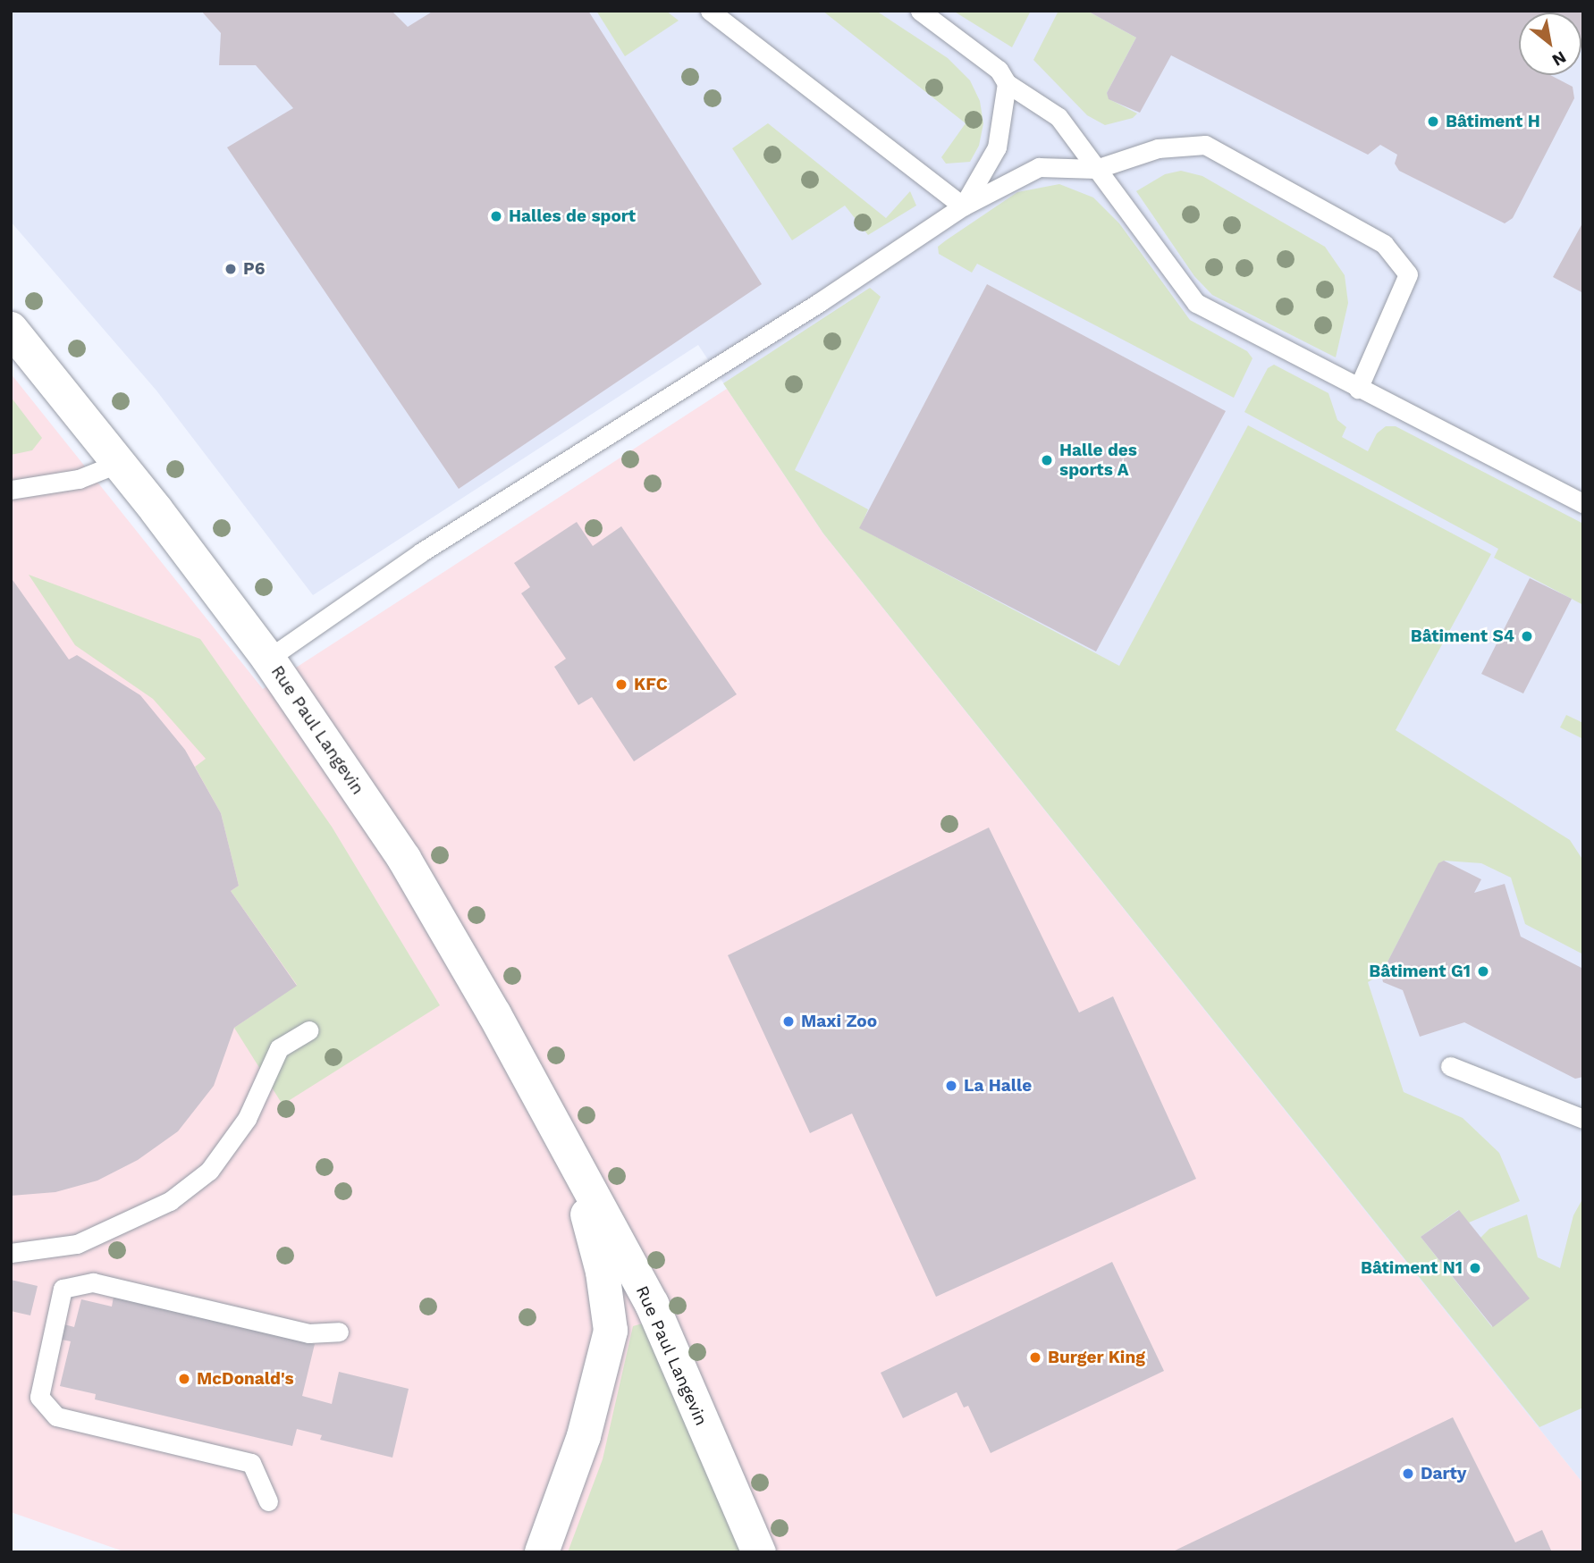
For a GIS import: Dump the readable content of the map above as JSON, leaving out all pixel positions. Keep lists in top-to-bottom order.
{
  "streets": {
    "street": ["Rue Paul Langevin"]
  },
  "places": [
    "Bâtiment H",
    "Halles de sport",
    "P6",
    "Halle des sports A",
    "Bâtiment S4",
    "KFC",
    "Bâtiment G1",
    "Maxi Zoo",
    "La Halle",
    "Bâtiment N1",
    "Burger King",
    "McDonald's",
    "Darty"
  ],
  "north": "bottom right"
}
